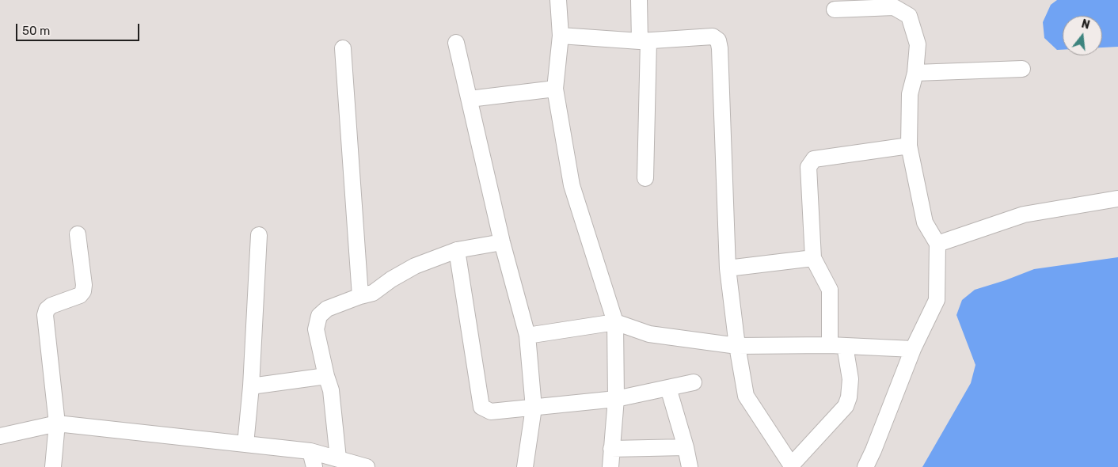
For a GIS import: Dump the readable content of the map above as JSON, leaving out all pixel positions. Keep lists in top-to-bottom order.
{
  "scale_bar": "50 m",
  "north": "top"
}
